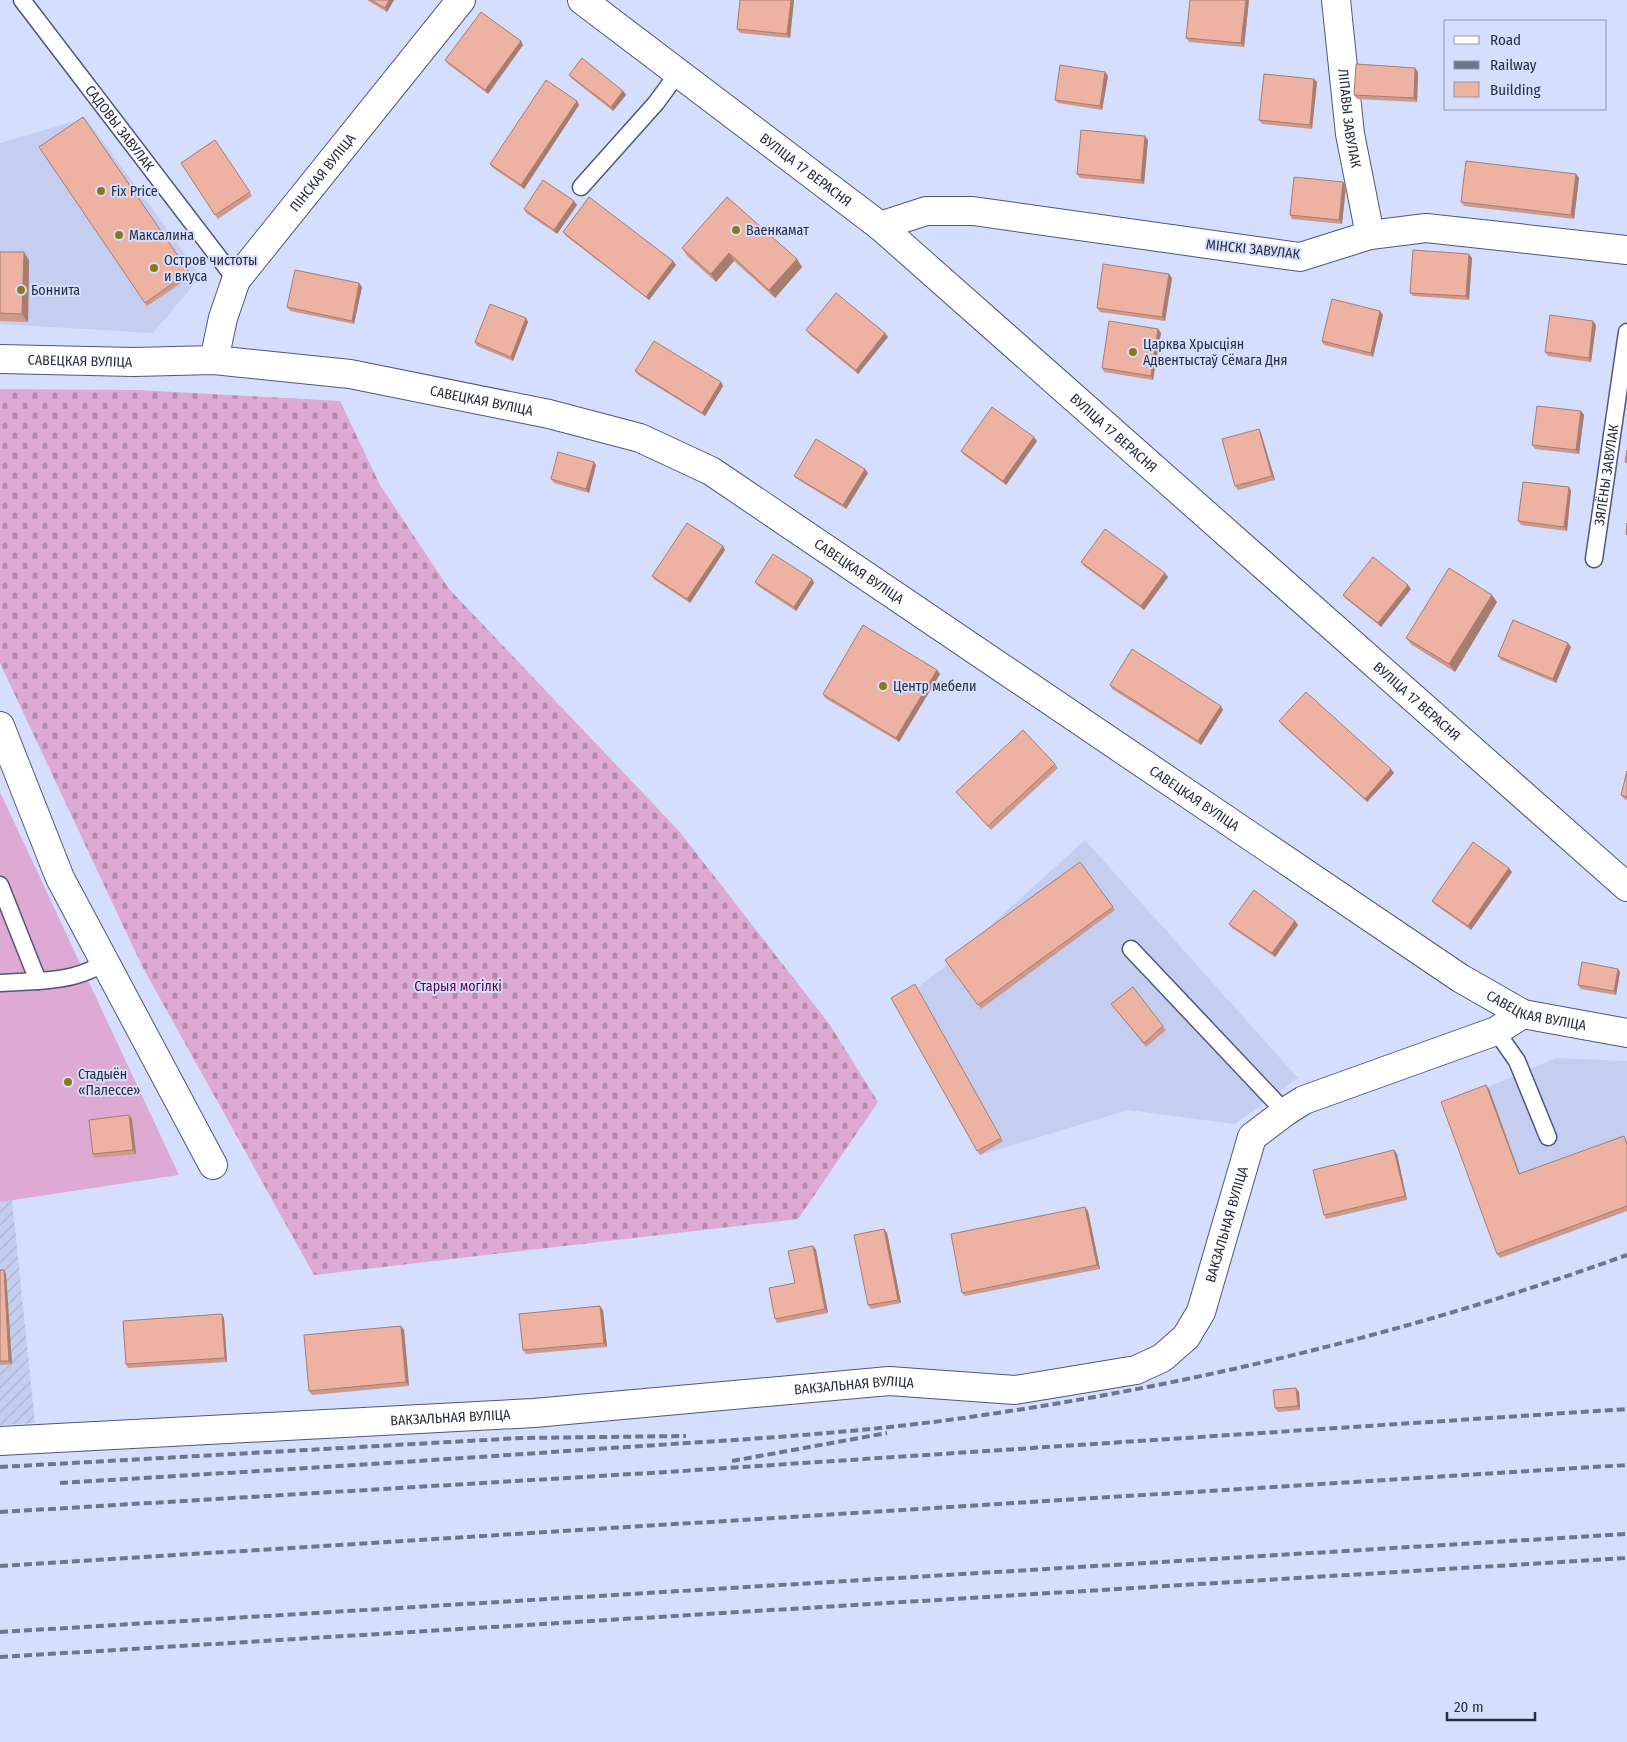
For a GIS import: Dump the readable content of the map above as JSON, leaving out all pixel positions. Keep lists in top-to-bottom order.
{
  "streets": {
    "street": [
      "ЛІПАВЫ ЗАВУЛАК",
      "ВУЛІЦА 17 ВЕРАСНЯ",
      "ПІНСКАЯ ВУЛІЦА",
      "МІНСКІ ЗАВУЛАК",
      "САВЕЦКАЯ ВУЛІЦА",
      "ВАКЗАЛЬНАЯ ВУЛІЦА"
    ],
    "lane": ["САДОВЫ ЗАВУЛАК", "ЗЯЛЁНЫ ЗАВУЛАК"]
  },
  "crossings": [
    ["ЛІПАВЫ ЗАВУЛАК", "МІНСКІ ЗАВУЛАК"],
    ["САДОВЫ ЗАВУЛАК", "ПІНСКАЯ ВУЛІЦА"],
    ["ВУЛІЦА 17 ВЕРАСНЯ", "МІНСКІ ЗАВУЛАК"],
    ["ПІНСКАЯ ВУЛІЦА", "САВЕЦКАЯ ВУЛІЦА"],
    ["САВЕЦКАЯ ВУЛІЦА", "ВАКЗАЛЬНАЯ ВУЛІЦА"]
  ],
  "parks": ["Старыя могілкі"],
  "places": [
    "Fix Price",
    "Ваенкамат",
    "Максалина",
    "Остров чистоты и вкуса",
    "Боннита",
    "Царква Хрысціян Адвентыстаў Сёмага Дня",
    "Центр мебели",
    "Стадыён «Палессе»"
  ],
  "legend": ["Road", "Railway", "Building"],
  "scale_bar": "20 m"
}
